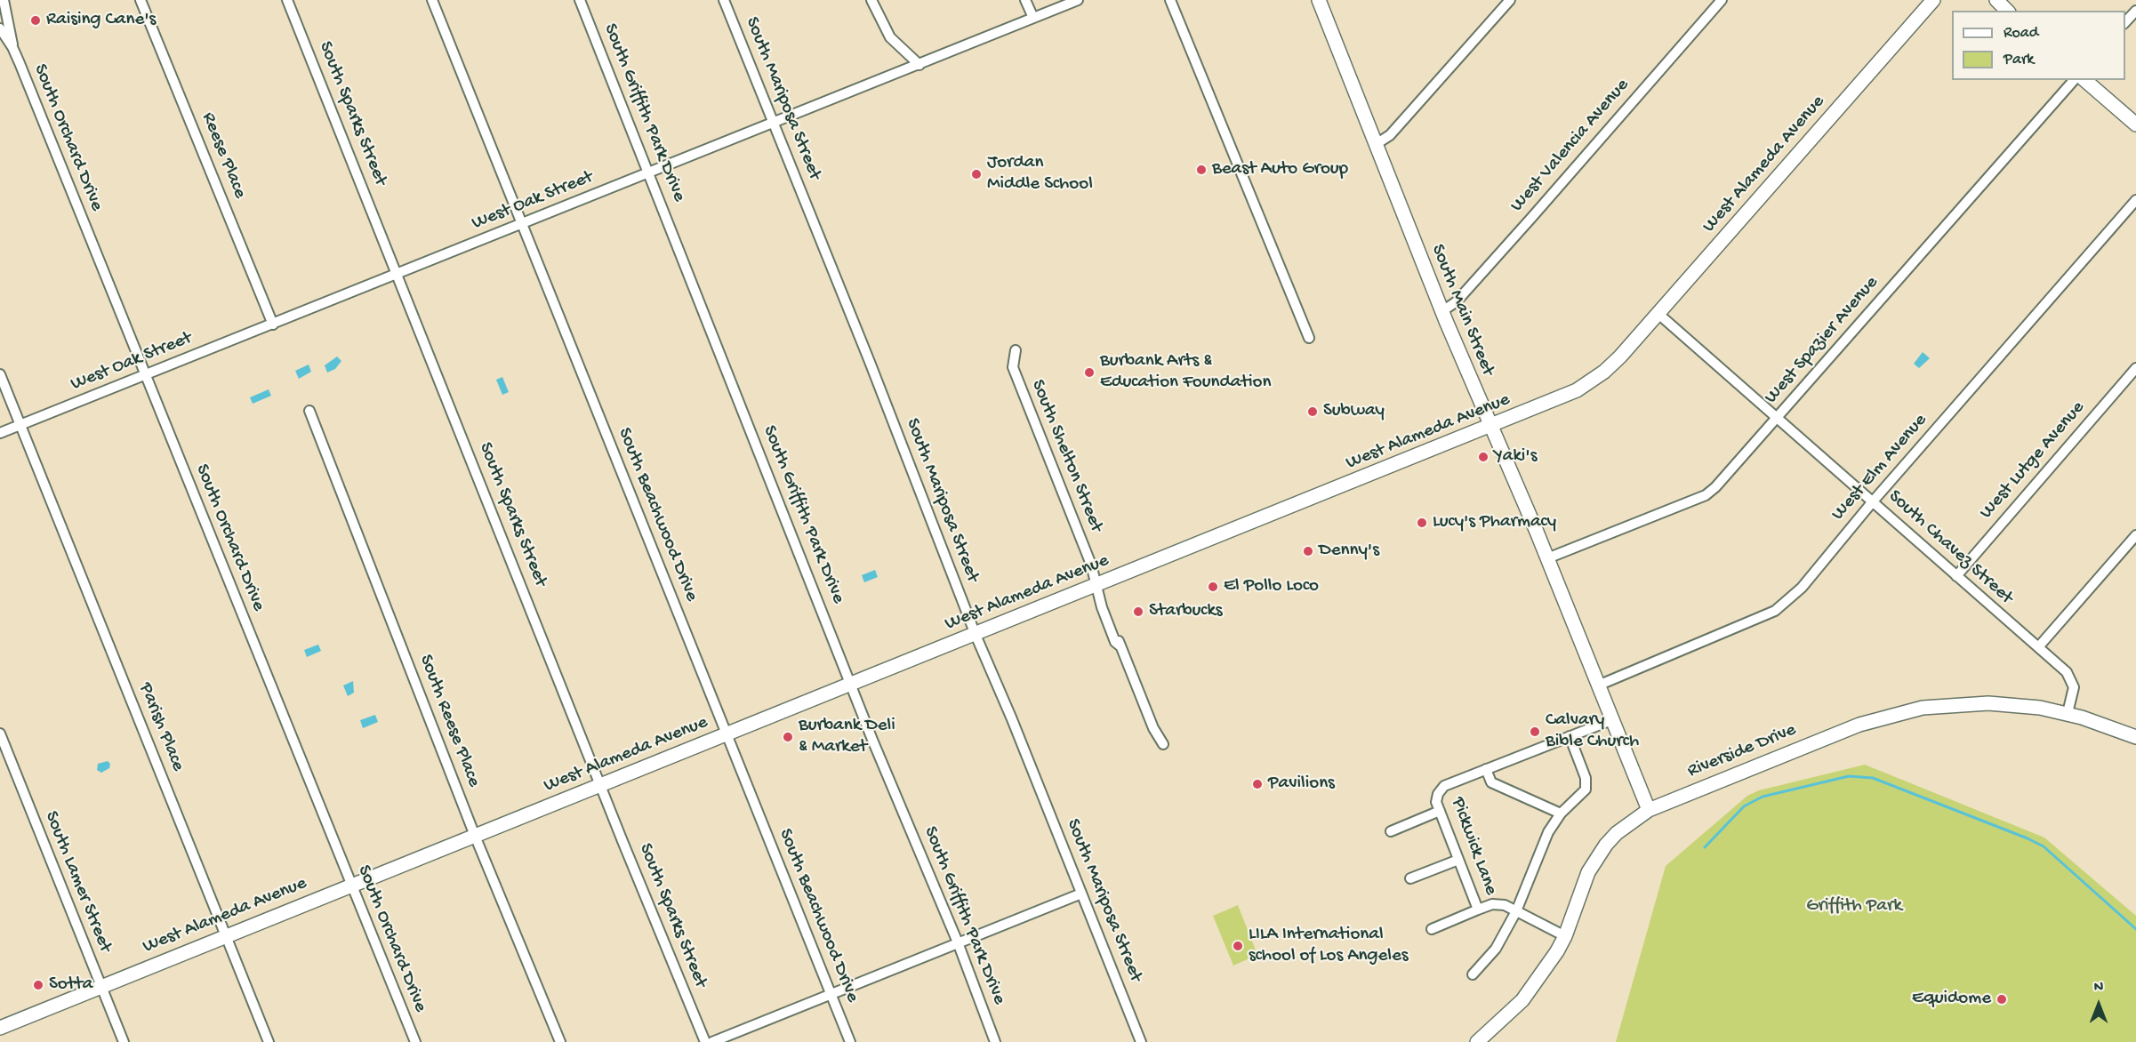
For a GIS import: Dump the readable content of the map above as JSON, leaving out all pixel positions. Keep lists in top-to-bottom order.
{
  "streets": {
    "main road": ["West Alameda Avenue", "South Main Street", "Riverside Drive"],
    "street": [
      "South Mariposa Street",
      "South Griffith Park Drive",
      "South Sparks Street",
      "South Orchard Drive",
      "West Valencia Avenue",
      "Reese Place",
      "West Oak Street",
      "West Spazier Avenue",
      "South Shelton Street",
      "West Lutge Avenue",
      "West Elm Avenue",
      "South Beachwood Drive",
      "South Chavez Street",
      "South Reese Place",
      "Parish Place",
      "Pickwick Lane",
      "South Lamer Street"
    ]
  },
  "crossings": [
    ["South Mariposa Street", "West Alameda Avenue"],
    ["South Mariposa Street", "West Oak Street"],
    ["South Griffith Park Drive", "West Alameda Avenue"],
    ["South Griffith Park Drive", "West Oak Street"],
    ["South Sparks Street", "West Alameda Avenue"],
    ["South Sparks Street", "West Oak Street"],
    ["South Orchard Drive", "West Alameda Avenue"],
    ["South Orchard Drive", "West Oak Street"],
    ["West Valencia Avenue", "South Main Street"],
    ["Reese Place", "West Oak Street"],
    ["West Alameda Avenue", "South Main Street"],
    ["West Alameda Avenue", "South Shelton Street"],
    ["West Alameda Avenue", "South Beachwood Drive"],
    ["West Alameda Avenue", "South Chavez Street"],
    ["West Alameda Avenue", "South Reese Place"],
    ["West Alameda Avenue", "Parish Place"],
    ["West Alameda Avenue", "South Lamer Street"],
    ["West Oak Street", "South Beachwood Drive"],
    ["West Oak Street", "Parish Place"],
    ["South Main Street", "West Spazier Avenue"],
    ["South Main Street", "West Elm Avenue"],
    ["South Main Street", "Riverside Drive"],
    ["South Main Street", "Pickwick Lane"],
    ["West Spazier Avenue", "South Chavez Street"],
    ["West Lutge Avenue", "South Chavez Street"],
    ["West Elm Avenue", "South Chavez Street"],
    ["South Chavez Street", "Riverside Drive"],
    ["Riverside Drive", "Pickwick Lane"]
  ],
  "parks": ["Griffith Park"],
  "places": [
    "Raising Cane's",
    "Beast Auto Group",
    "Jordan Middle School",
    "Burbank Arts & Education Foundation",
    "Subway",
    "Yaki's",
    "Lucy's Pharmacy",
    "Denny's",
    "El Pollo Loco",
    "Starbucks",
    "Calvary Bible Church",
    "Burbank Deli & Market",
    "Pavilions",
    "LILA International school of Los Angeles",
    "Sotta",
    "Equidome"
  ],
  "legend": ["Road", "Park"],
  "north": "top"
}
